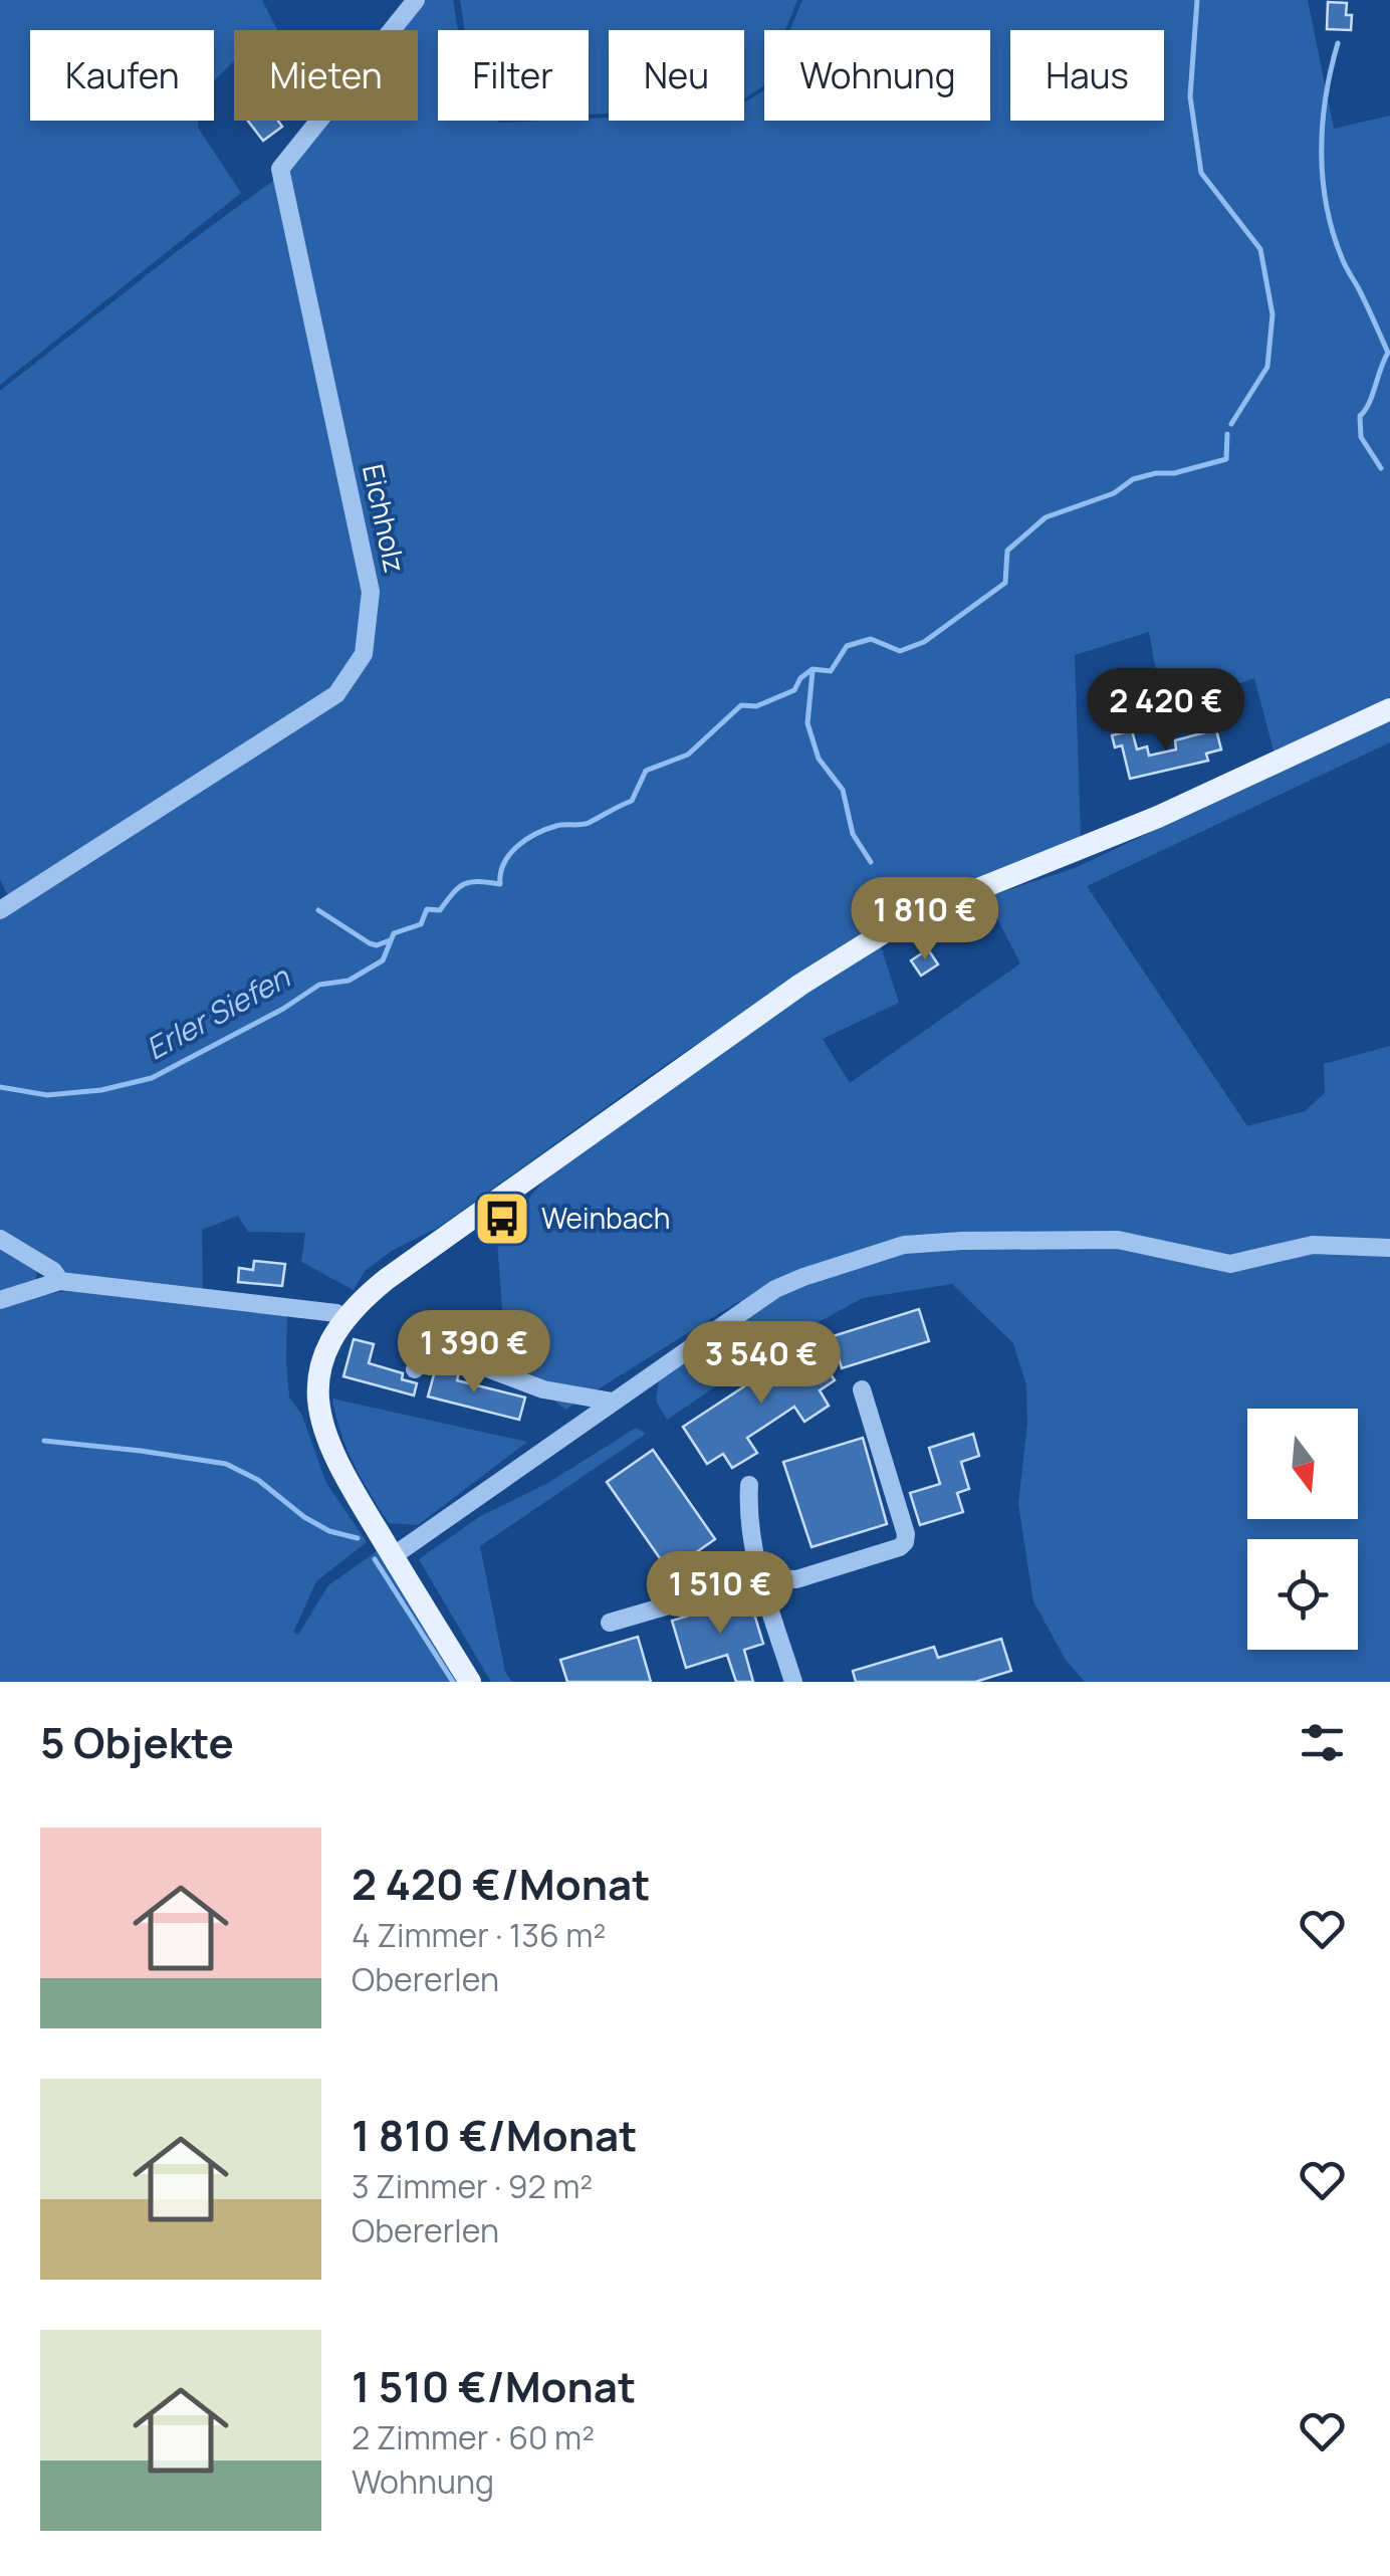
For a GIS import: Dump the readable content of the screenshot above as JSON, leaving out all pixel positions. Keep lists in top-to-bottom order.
{
  "streets": {
    "street": ["Eichholz"]
  },
  "water": ["Erler Siefen"],
  "places": {
    "bus stop": ["Weinbach"]
  },
  "north": "bottom",
  "page": {
    "chip": [
      "Kaufen",
      "Mieten",
      "Filter",
      "Neu",
      "Wohnung",
      "Haus"
    ],
    "price": [
      "2 420 €",
      "1 810 €",
      "1 390 €",
      "3 540 €",
      "1 510 €"
    ],
    "heading": "5 Objekte",
    "list": [
      {
        "name": "2 420 €/Monat",
        "note": "4 Zimmer · 136 m² · Obererlen"
      },
      {
        "name": "1 810 €/Monat",
        "note": "3 Zimmer · 92 m² · Obererlen"
      },
      {
        "name": "1 510 €/Monat",
        "note": "2 Zimmer · 60 m² · Wohnung"
      }
    ]
  }
}
